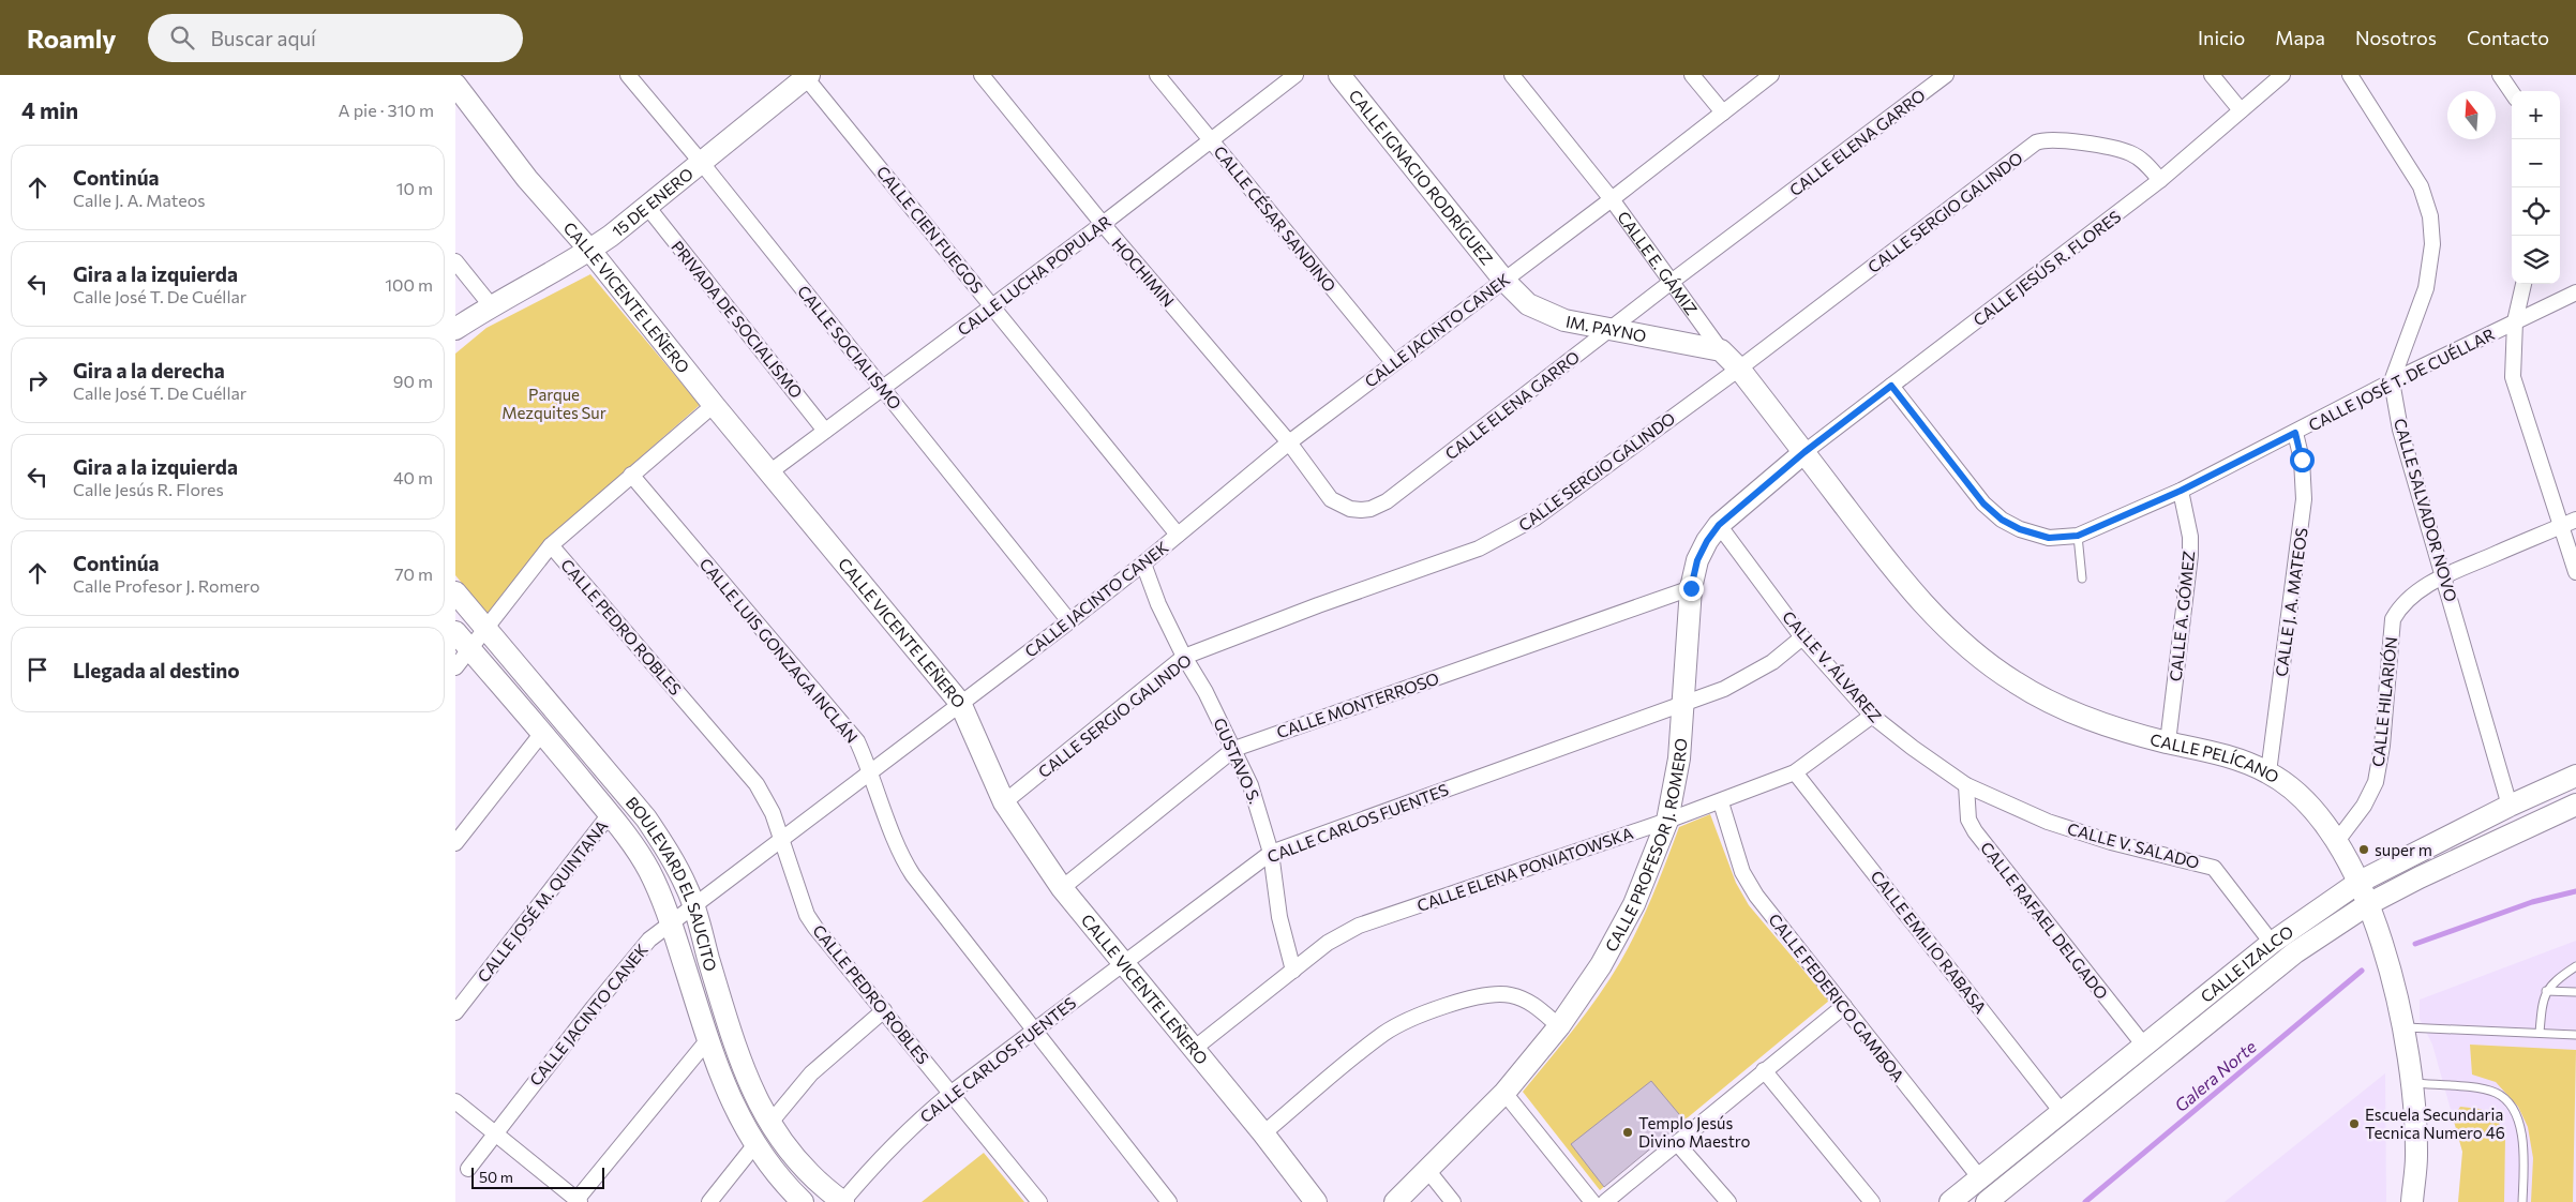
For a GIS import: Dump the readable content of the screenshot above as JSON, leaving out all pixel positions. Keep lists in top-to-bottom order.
{
  "streets": {
    "street": [
      "CALLE ELENA GARRO",
      "CALLE IGNACIO RODRÍGUEZ",
      "15 DE ENERO",
      "CALLE SERGIO GALINDO",
      "CALLE CÉSAR SANDINO",
      "CALLE CIEN FUEGOS",
      "CALLE E. GÁMIZ",
      "CALLE JESÚS R. FLORES",
      "HOCHIMIN",
      "CALLE LUCHA POPULAR",
      "CALLE VICENTE LEÑERO",
      "PRIVADA DE SOCIALISMO",
      "IM. PAYNO",
      "CALLE JACINTO CANEK",
      "CALLE SOCIALISMO",
      "CALLE JOSÉ T. DE CUÉLLAR",
      "CALLE SALVADOR NOVO",
      "CALLE J. A. MATEOS",
      "CALLE A. GÓMEZ",
      "CALLE PEDRO ROBLES",
      "CALLE LUIS GONZAGA INCLÁN",
      "CALLE V. ÁLVAREZ",
      "CALLE HILARIÓN",
      "CALLE MONTERROSO",
      "CALLE PELÍCANO",
      "GUSTAVO S.",
      "CALLE CARLOS FUENTES",
      "CALLE PROFESOR J. ROMERO",
      "CALLE V. SALADO",
      "CALLE ELENA PONIATOWSKA",
      "BOULEVARD EL SAUCITO",
      "CALLE JOSÉ M. QUINTANA",
      "CALLE RAFAEL DELGADO",
      "CALLE EMILIO RABASA",
      "CALLE IZALCO",
      "CALLE FEDERICO GAMBOA"
    ]
  },
  "crossings": [
    ["CALLE ELENA GARRO", "CALLE E. GÁMIZ"],
    ["CALLE ELENA GARRO", "HOCHIMIN"],
    ["CALLE ELENA GARRO", "IM. PAYNO"],
    ["CALLE ELENA GARRO", "CALLE JACINTO CANEK"],
    ["CALLE IGNACIO RODRÍGUEZ", "IM. PAYNO"],
    ["CALLE IGNACIO RODRÍGUEZ", "CALLE JACINTO CANEK"],
    ["15 DE ENERO", "CALLE CIEN FUEGOS"],
    ["15 DE ENERO", "CALLE VICENTE LEÑERO"],
    ["15 DE ENERO", "PRIVADA DE SOCIALISMO"],
    ["15 DE ENERO", "CALLE SOCIALISMO"],
    ["CALLE SERGIO GALINDO", "CALLE E. GÁMIZ"],
    ["CALLE SERGIO GALINDO", "CALLE JESÚS R. FLORES"],
    ["CALLE SERGIO GALINDO", "CALLE VICENTE LEÑERO"],
    ["CALLE SERGIO GALINDO", "GUSTAVO S."],
    ["CALLE CÉSAR SANDINO", "CALLE LUCHA POPULAR"],
    ["CALLE CÉSAR SANDINO", "CALLE JACINTO CANEK"],
    ["CALLE CIEN FUEGOS", "CALLE LUCHA POPULAR"],
    ["CALLE CIEN FUEGOS", "CALLE JACINTO CANEK"],
    ["CALLE E. GÁMIZ", "CALLE JESÚS R. FLORES"],
    ["CALLE E. GÁMIZ", "IM. PAYNO"],
    ["CALLE E. GÁMIZ", "CALLE JACINTO CANEK"],
    ["CALLE E. GÁMIZ", "CALLE PELÍCANO"],
    ["CALLE E. GÁMIZ", "CALLE PROFESOR J. ROMERO"],
    ["CALLE JESÚS R. FLORES", "CALLE JOSÉ T. DE CUÉLLAR"],
    ["CALLE JESÚS R. FLORES", "CALLE PELÍCANO"],
    ["CALLE JESÚS R. FLORES", "CALLE PROFESOR J. ROMERO"],
    ["HOCHIMIN", "CALLE LUCHA POPULAR"],
    ["HOCHIMIN", "CALLE JACINTO CANEK"],
    ["CALLE LUCHA POPULAR", "CALLE VICENTE LEÑERO"],
    ["CALLE LUCHA POPULAR", "PRIVADA DE SOCIALISMO"],
    ["CALLE LUCHA POPULAR", "CALLE SOCIALISMO"],
    ["CALLE VICENTE LEÑERO", "CALLE JACINTO CANEK"],
    ["CALLE VICENTE LEÑERO", "CALLE MONTERROSO"],
    ["CALLE VICENTE LEÑERO", "CALLE CARLOS FUENTES"],
    ["CALLE VICENTE LEÑERO", "CALLE ELENA PONIATOWSKA"],
    ["IM. PAYNO", "CALLE JACINTO CANEK"],
    ["CALLE JACINTO CANEK", "CALLE SOCIALISMO"],
    ["CALLE JACINTO CANEK", "CALLE PEDRO ROBLES"],
    ["CALLE JACINTO CANEK", "CALLE LUIS GONZAGA INCLÁN"],
    ["CALLE JACINTO CANEK", "GUSTAVO S."],
    ["CALLE JACINTO CANEK", "BOULEVARD EL SAUCITO"],
    ["CALLE JOSÉ T. DE CUÉLLAR", "CALLE SALVADOR NOVO"],
    ["CALLE JOSÉ T. DE CUÉLLAR", "CALLE J. A. MATEOS"],
    ["CALLE JOSÉ T. DE CUÉLLAR", "CALLE A. GÓMEZ"],
    ["CALLE SALVADOR NOVO", "CALLE HILARIÓN"],
    ["CALLE SALVADOR NOVO", "CALLE IZALCO"],
    ["CALLE J. A. MATEOS", "CALLE PELÍCANO"],
    ["CALLE A. GÓMEZ", "CALLE PELÍCANO"],
    ["CALLE PEDRO ROBLES", "CALLE CARLOS FUENTES"],
    ["CALLE LUIS GONZAGA INCLÁN", "CALLE CARLOS FUENTES"],
    ["CALLE V. ÁLVAREZ", "CALLE CARLOS FUENTES"],
    ["CALLE V. ÁLVAREZ", "CALLE PROFESOR J. ROMERO"],
    ["CALLE V. ÁLVAREZ", "CALLE V. SALADO"],
    ["CALLE V. ÁLVAREZ", "CALLE ELENA PONIATOWSKA"],
    ["CALLE V. ÁLVAREZ", "CALLE RAFAEL DELGADO"],
    ["CALLE HILARIÓN", "CALLE PELÍCANO"],
    ["CALLE MONTERROSO", "GUSTAVO S."],
    ["CALLE MONTERROSO", "CALLE PROFESOR J. ROMERO"],
    ["CALLE PELÍCANO", "CALLE PROFESOR J. ROMERO"],
    ["CALLE PELÍCANO", "CALLE IZALCO"],
    ["GUSTAVO S.", "CALLE CARLOS FUENTES"],
    ["GUSTAVO S.", "CALLE ELENA PONIATOWSKA"],
    ["CALLE CARLOS FUENTES", "CALLE PROFESOR J. ROMERO"],
    ["CALLE CARLOS FUENTES", "BOULEVARD EL SAUCITO"],
    ["CALLE PROFESOR J. ROMERO", "CALLE ELENA PONIATOWSKA"],
    ["CALLE V. SALADO", "CALLE RAFAEL DELGADO"],
    ["CALLE V. SALADO", "CALLE IZALCO"],
    ["CALLE ELENA PONIATOWSKA", "CALLE EMILIO RABASA"],
    ["CALLE ELENA PONIATOWSKA", "CALLE FEDERICO GAMBOA"],
    ["BOULEVARD EL SAUCITO", "CALLE JOSÉ M. QUINTANA"],
    ["CALLE RAFAEL DELGADO", "CALLE IZALCO"],
    ["CALLE EMILIO RABASA", "CALLE IZALCO"],
    ["CALLE IZALCO", "CALLE FEDERICO GAMBOA"]
  ],
  "water": ["Galera Norte"],
  "parks": ["Parque Mezquites Sur"],
  "places": ["super m", "Escuela Secundaria Tecnica Numero 46", "Templo Jesús Divino Maestro"],
  "scale_bar": "50 m",
  "north": "top",
  "page": {
    "header": "Roamly",
    "search": "Buscar aquí",
    "nav": [
      "Inicio",
      "Mapa",
      "Nosotros",
      "Contacto"
    ],
    "heading": ["4 min", "A pie · 310 m"],
    "map_buttons": ["+", "−"],
    "list": [
      ["Continúa", "Calle J. A. Mateos", "10 m"],
      ["Gira a la izquierda", "Calle José T. De Cuéllar", "100 m"],
      ["Gira a la derecha", "Calle José T. De Cuéllar", "90 m"],
      ["Gira a la izquierda", "Calle Jesús R. Flores", "40 m"],
      ["Continúa", "Calle Profesor J. Romero", "70 m"],
      "Llegada al destino"
    ],
    "scale": "50 m"
  }
}
